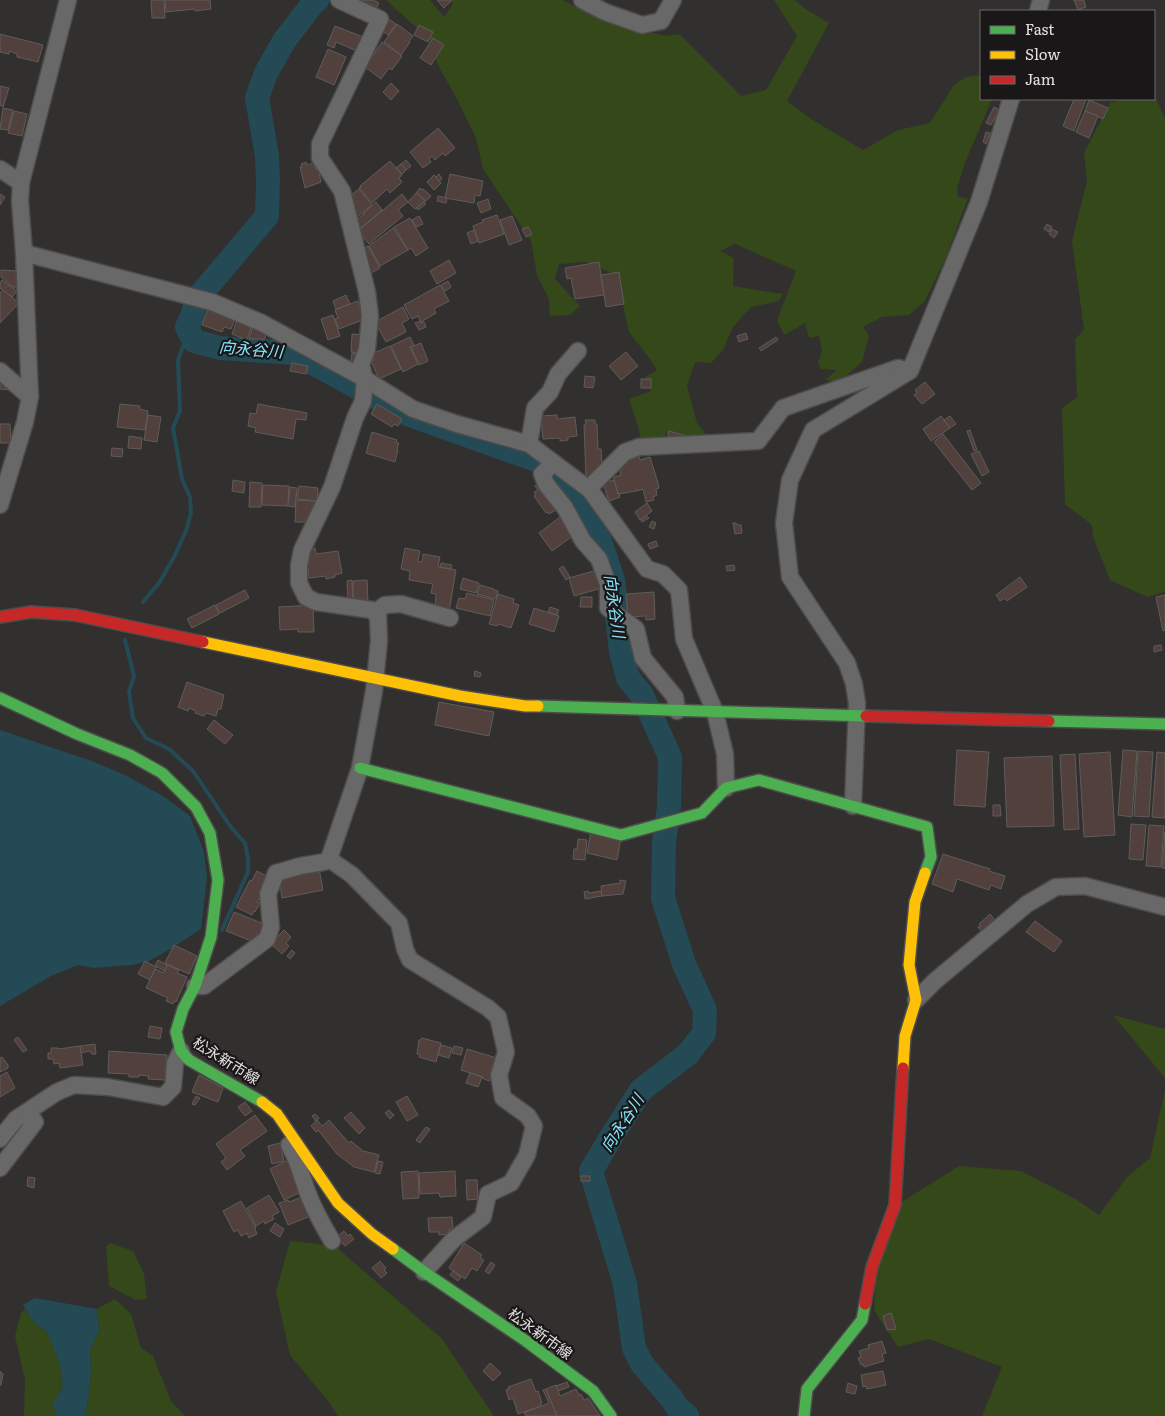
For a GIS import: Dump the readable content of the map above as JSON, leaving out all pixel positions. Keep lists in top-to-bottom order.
{
  "streets": {
    "street": ["松永新市線"]
  },
  "water": ["向永谷川"],
  "legend": ["Fast", "Slow", "Jam"]
}
